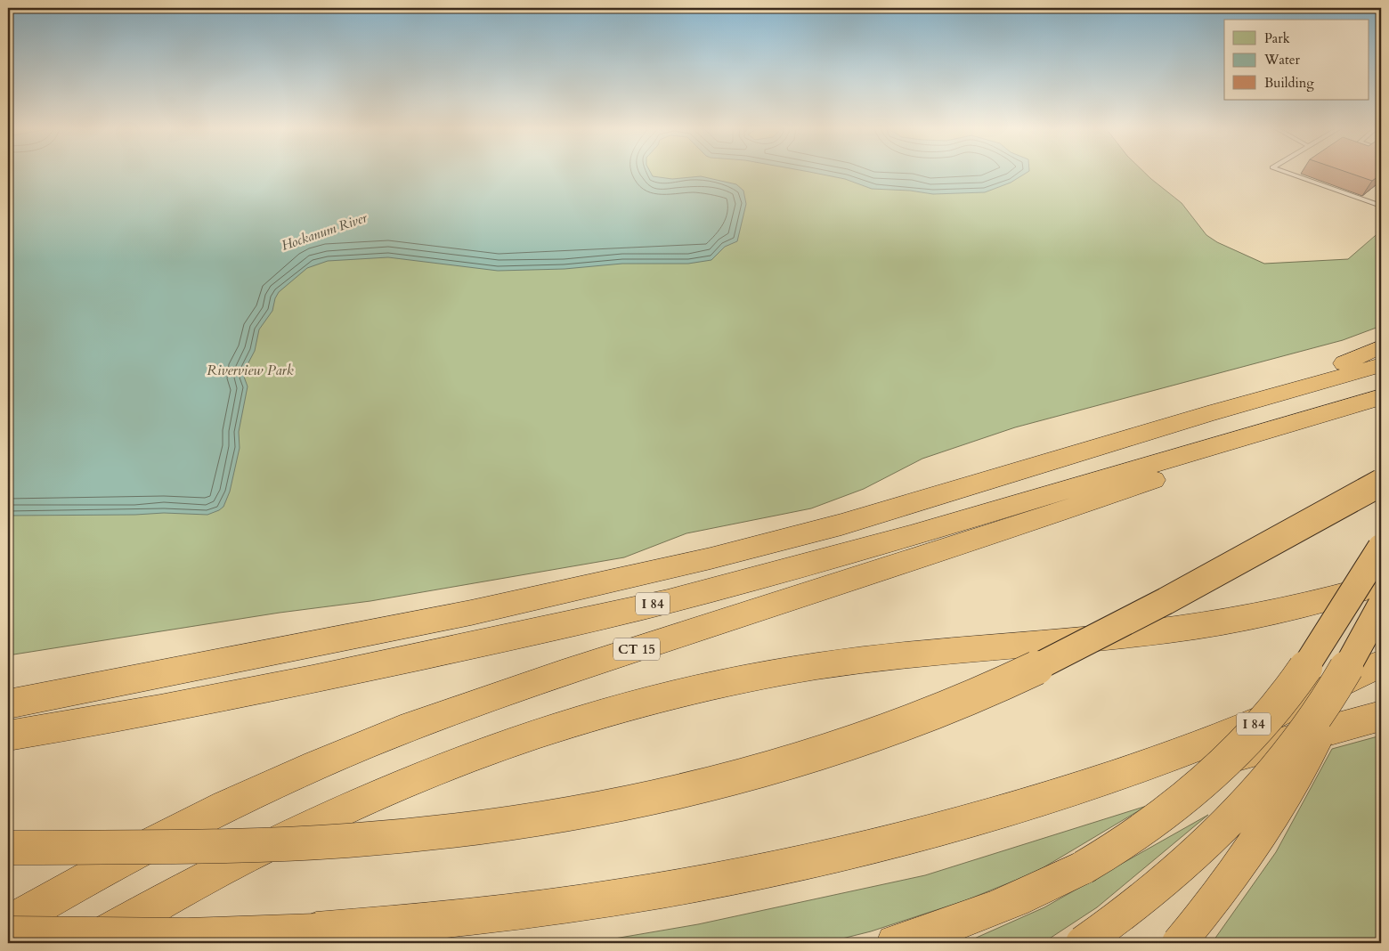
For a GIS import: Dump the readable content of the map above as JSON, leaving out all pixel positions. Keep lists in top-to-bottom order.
{
  "streets": {
    "highway": ["I 84", "CT 15"]
  },
  "crossings": [
    ["I 84", "CT 15"]
  ],
  "water": ["Hockanum River"],
  "parks": ["Riverview Park"],
  "legend": ["Park", "Water", "Building"]
}
